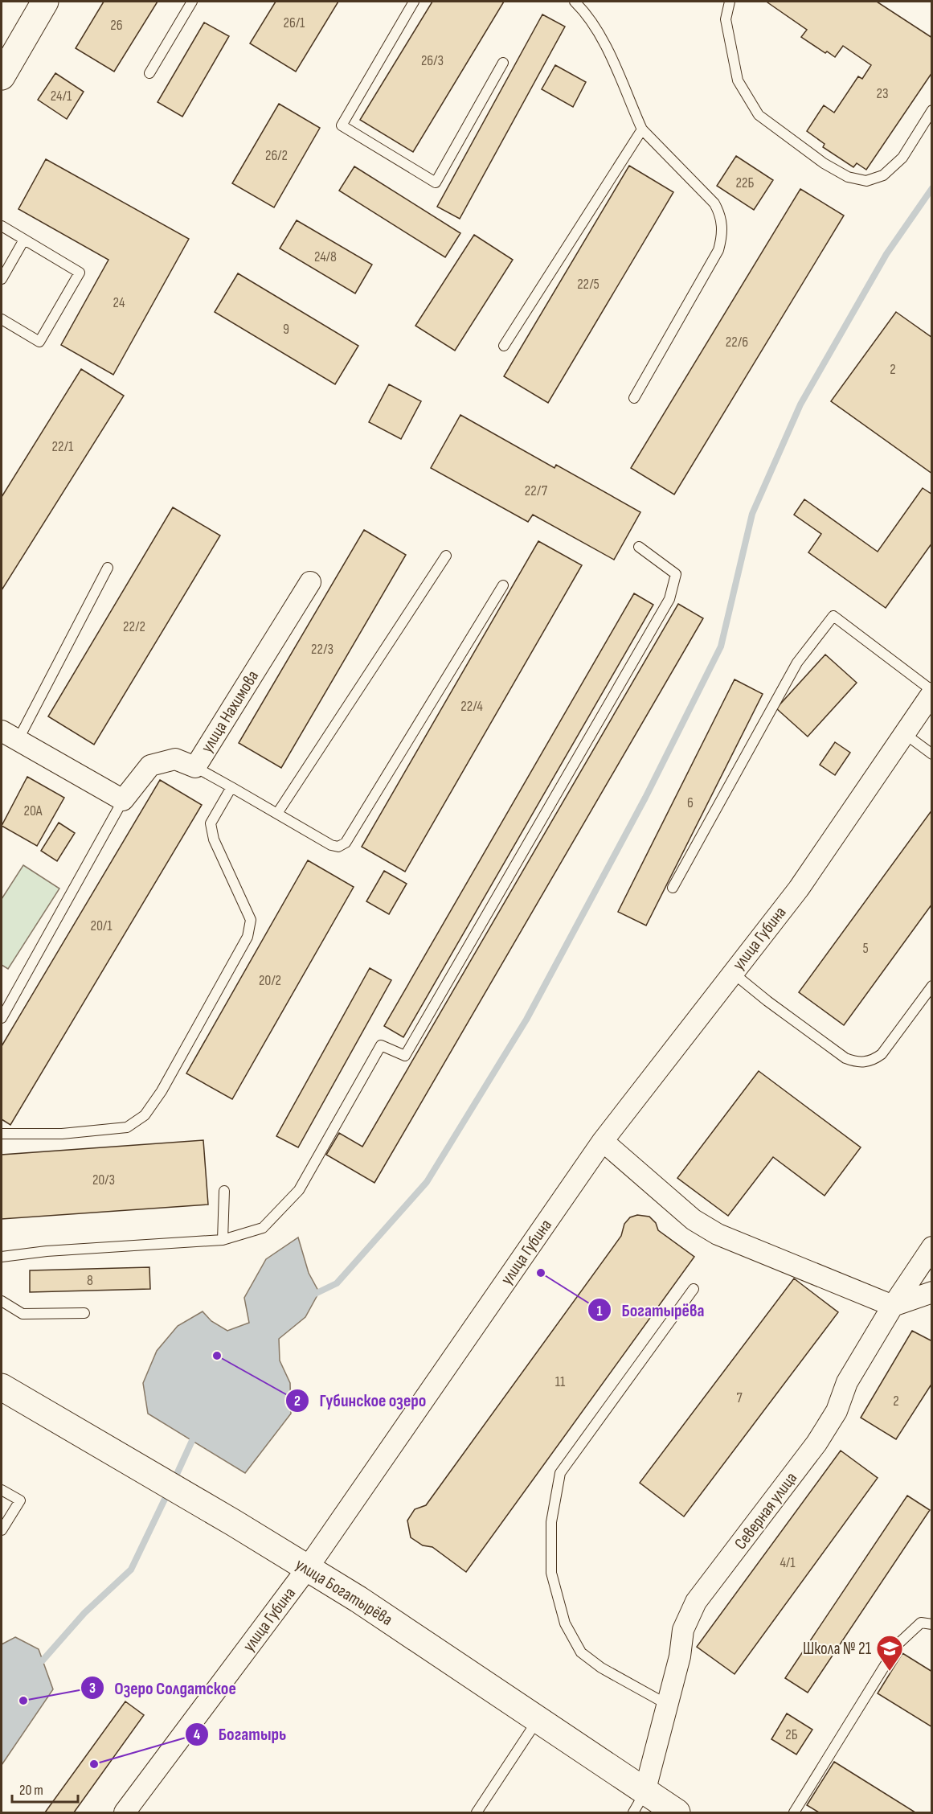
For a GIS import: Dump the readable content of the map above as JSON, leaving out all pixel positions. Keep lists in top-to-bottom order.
{
  "streets": {
    "main road": ["улица Богатырёва"],
    "street": ["улица Нахимова", "улица Губина", "Северная улица"]
  },
  "crossings": [
    ["улица Губина", "улица Богатырёва"],
    ["Северная улица", "улица Богатырёва"]
  ],
  "places": {
    "other": [
      "Богатырёва",
      "Губинское озеро",
      "Озеро Солдатское",
      "Богатырь"
    ],
    "school or university": ["Школа № 21"]
  },
  "house_numbers": [
    "26/1",
    "26",
    "26/3",
    "23",
    "24/1",
    "26/2",
    "22Б",
    "24/8",
    "22/5",
    "24",
    "9",
    "22/6",
    "2",
    "22/1",
    "22/7",
    "22/2",
    "22/3",
    "22/4",
    "6",
    "20А",
    "20/1",
    "5",
    "20/2",
    "20/3",
    "8",
    "11",
    "7",
    "2",
    "4/1",
    "2Б"
  ],
  "scale_bar": "20 m"
}
